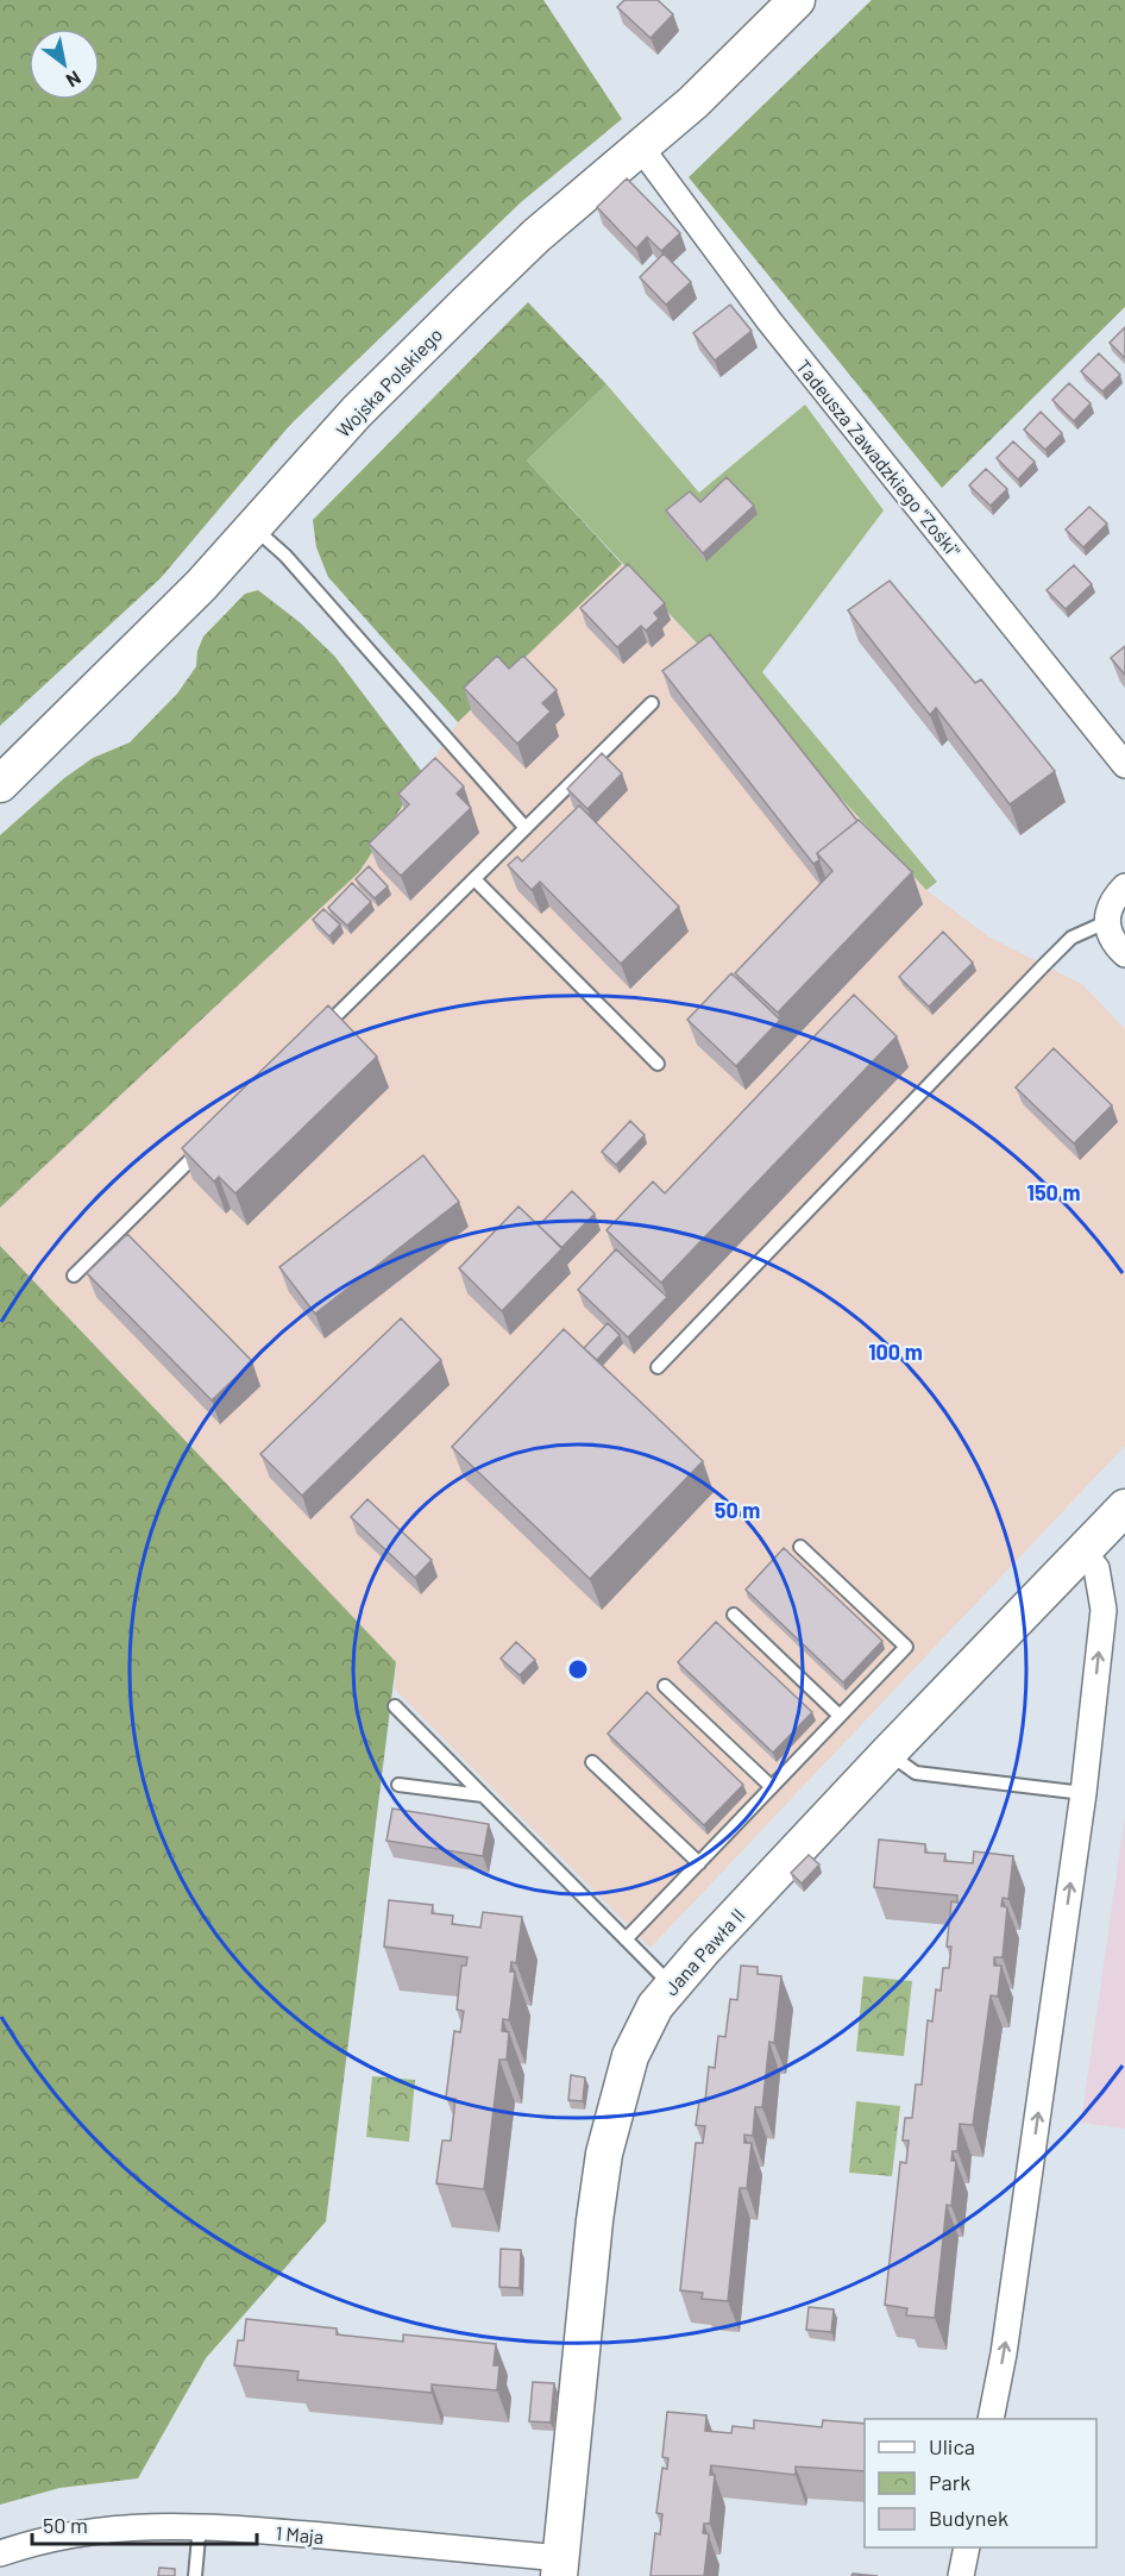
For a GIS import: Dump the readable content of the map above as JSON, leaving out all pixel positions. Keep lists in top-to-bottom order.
{
  "streets": {
    "street": [
      "Wojska Polskiego",
      "Tadeusza Zawadzkiego \"Zośki\"",
      "Jana Pawła II",
      "1 Maja"
    ]
  },
  "crossings": [
    ["Wojska Polskiego", "Tadeusza Zawadzkiego \"Zośki\""],
    ["Jana Pawła II", "1 Maja"]
  ],
  "legend": ["Ulica", "Park", "Budynek"],
  "scale_bar": "50 m",
  "north": "bottom right",
  "rings": ["150 m", "100 m", "50 m"]
}
